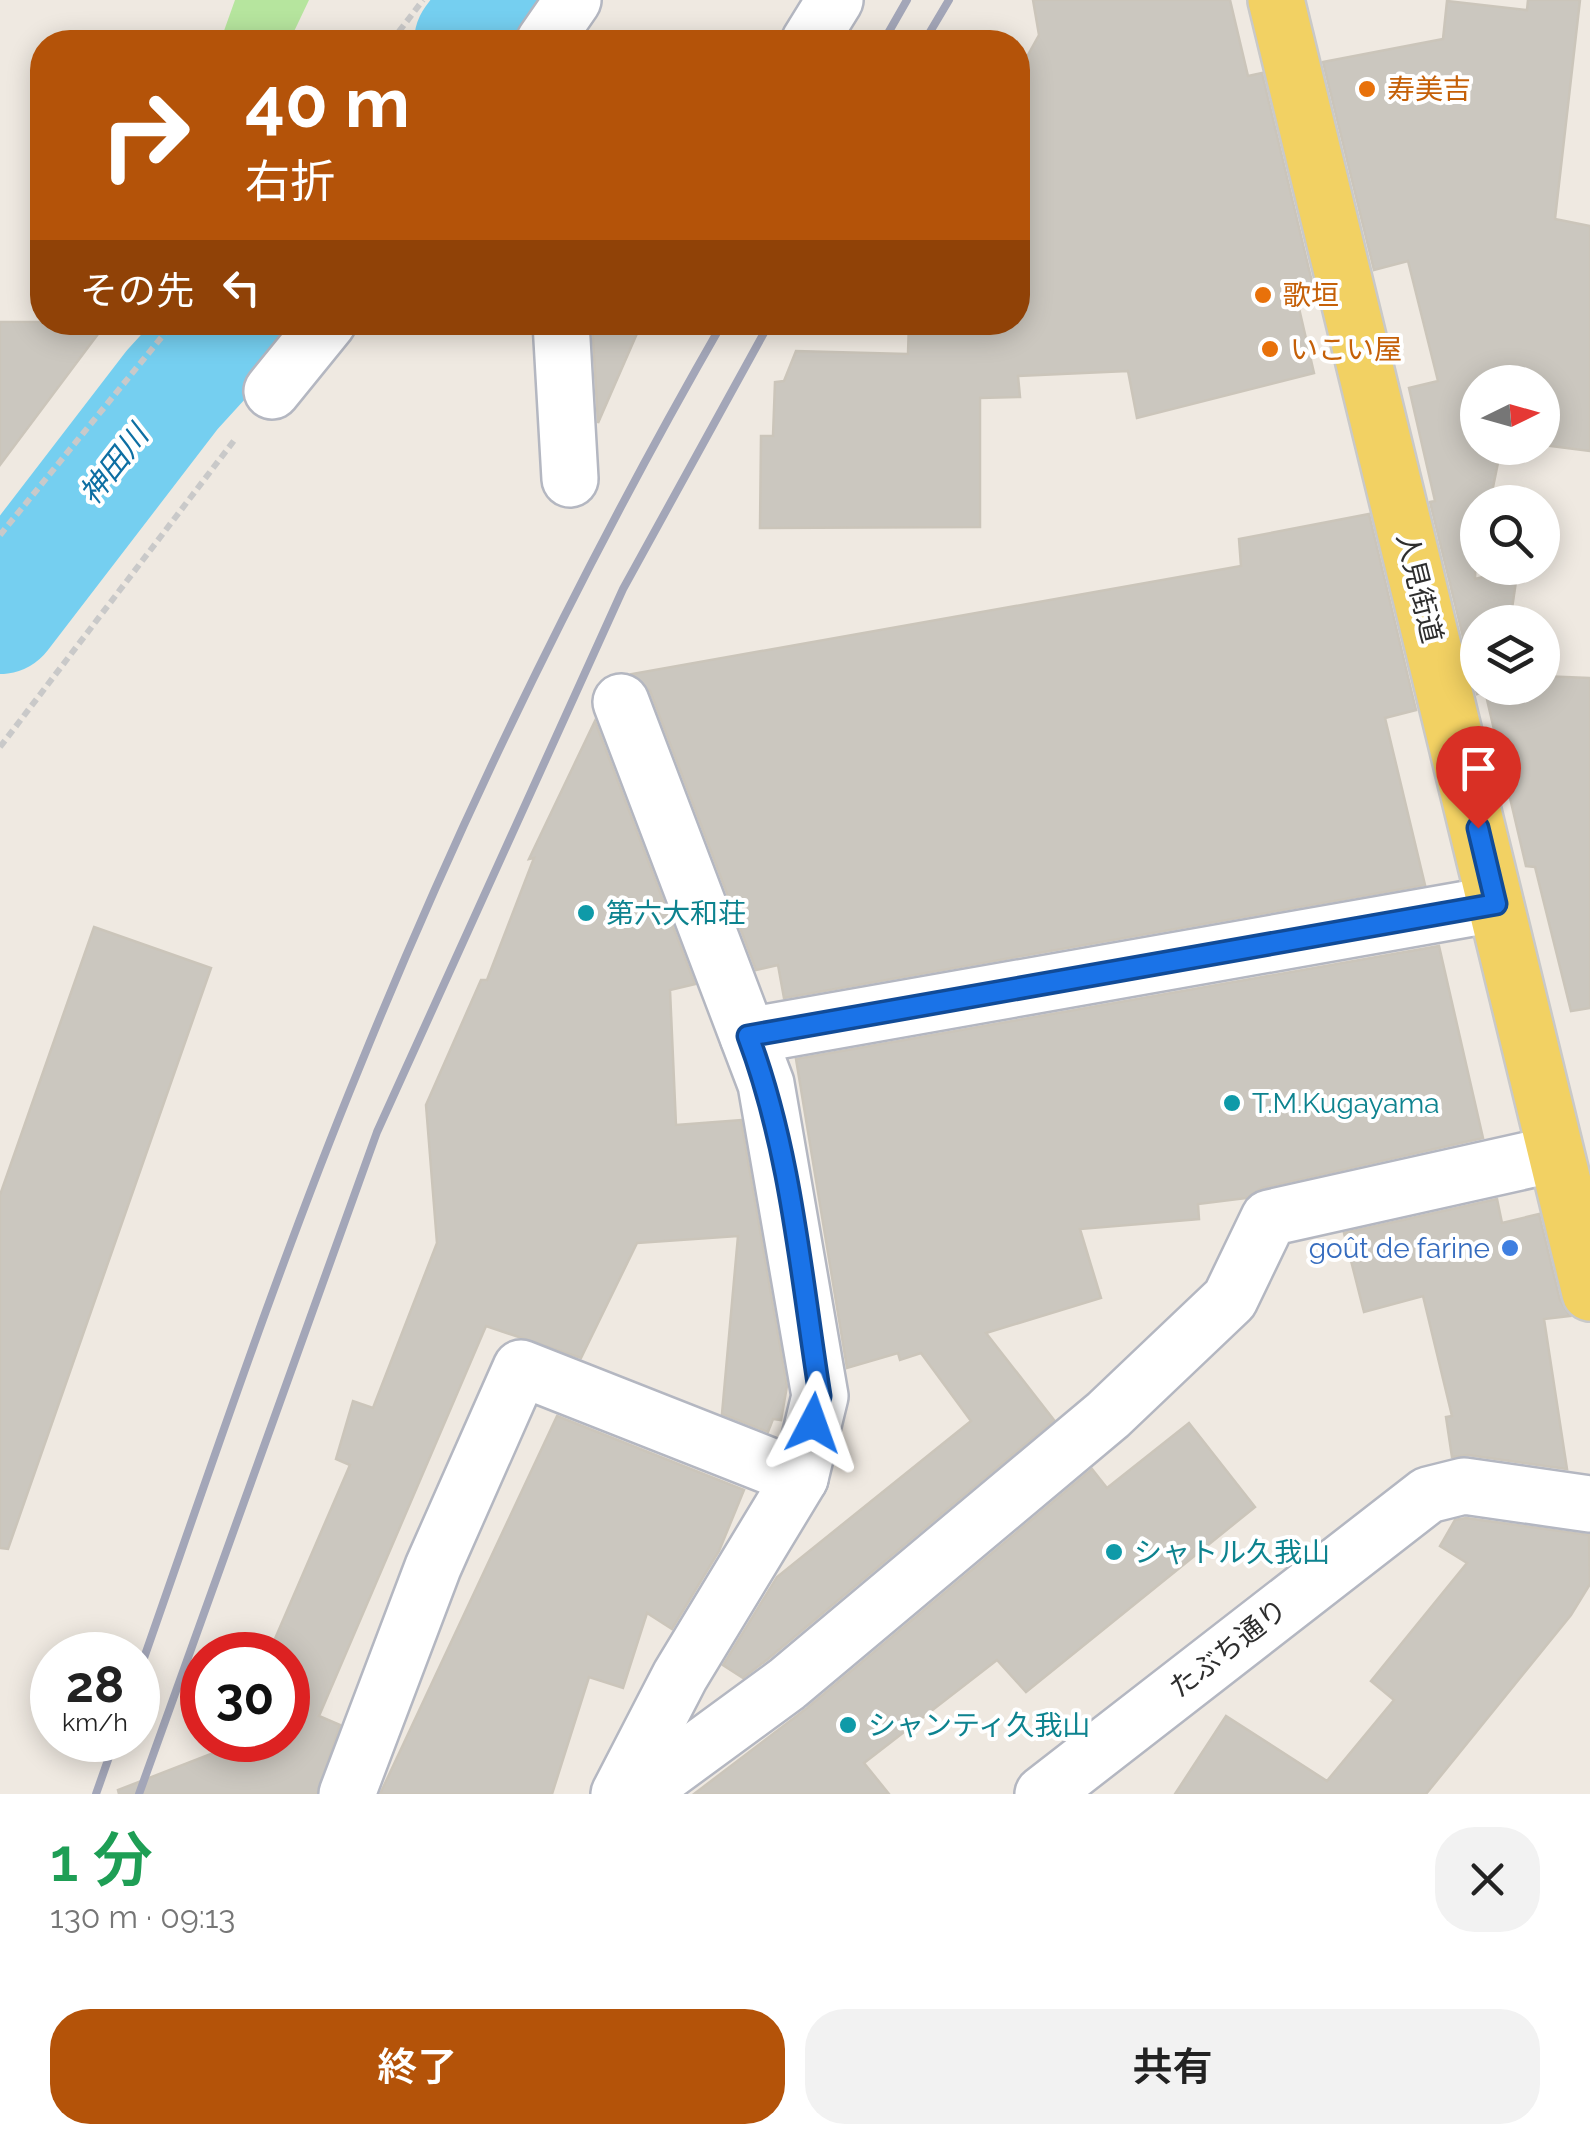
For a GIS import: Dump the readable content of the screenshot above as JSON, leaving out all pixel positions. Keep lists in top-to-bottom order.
{
  "streets": {
    "main road": ["人見街道"],
    "street": ["たぶち通り"]
  },
  "water": ["神田川"],
  "places": [
    "寿美吉",
    "歌垣",
    "いこい屋",
    "第六大和荘",
    "T.M.Kugayama",
    "goût de farine",
    "シャトル久我山",
    "シャンティ久我山"
  ],
  "north": "right",
  "page": {
    "turn": ["40 m", "右折"],
    "then": "その先",
    "speed": "28 km/h",
    "limit": "30",
    "heading": ["1 分", "130 m · 09:13"],
    "buttons": ["終了", "共有"]
  }
}
